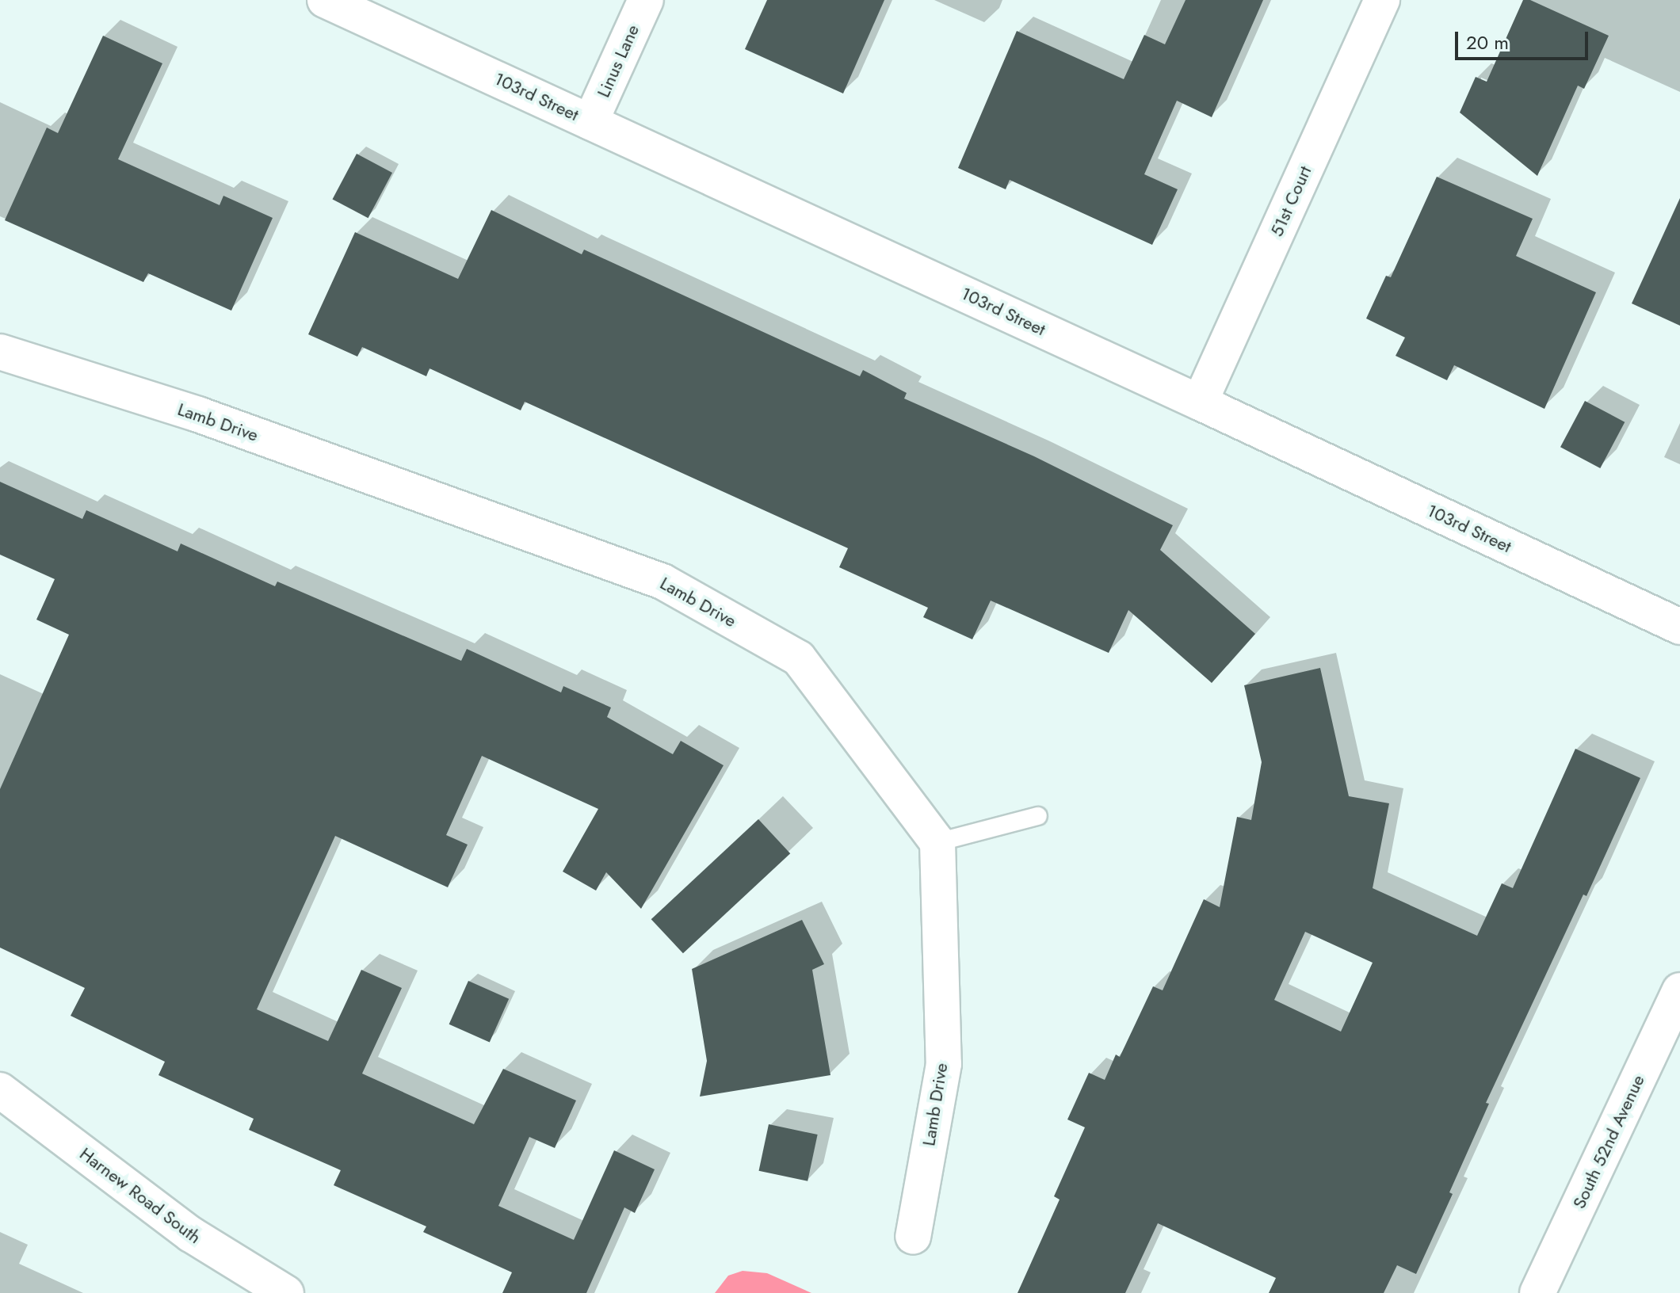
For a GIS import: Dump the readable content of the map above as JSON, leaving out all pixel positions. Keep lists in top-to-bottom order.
{
  "streets": {
    "street": [
      "Linus Lane",
      "103rd Street",
      "51st Court",
      "Lamb Drive",
      "South 52nd Avenue",
      "Harnew Road South"
    ]
  },
  "crossings": [
    ["Linus Lane", "103rd Street"],
    ["103rd Street", "51st Court"]
  ],
  "scale_bar": "20 m"
}
